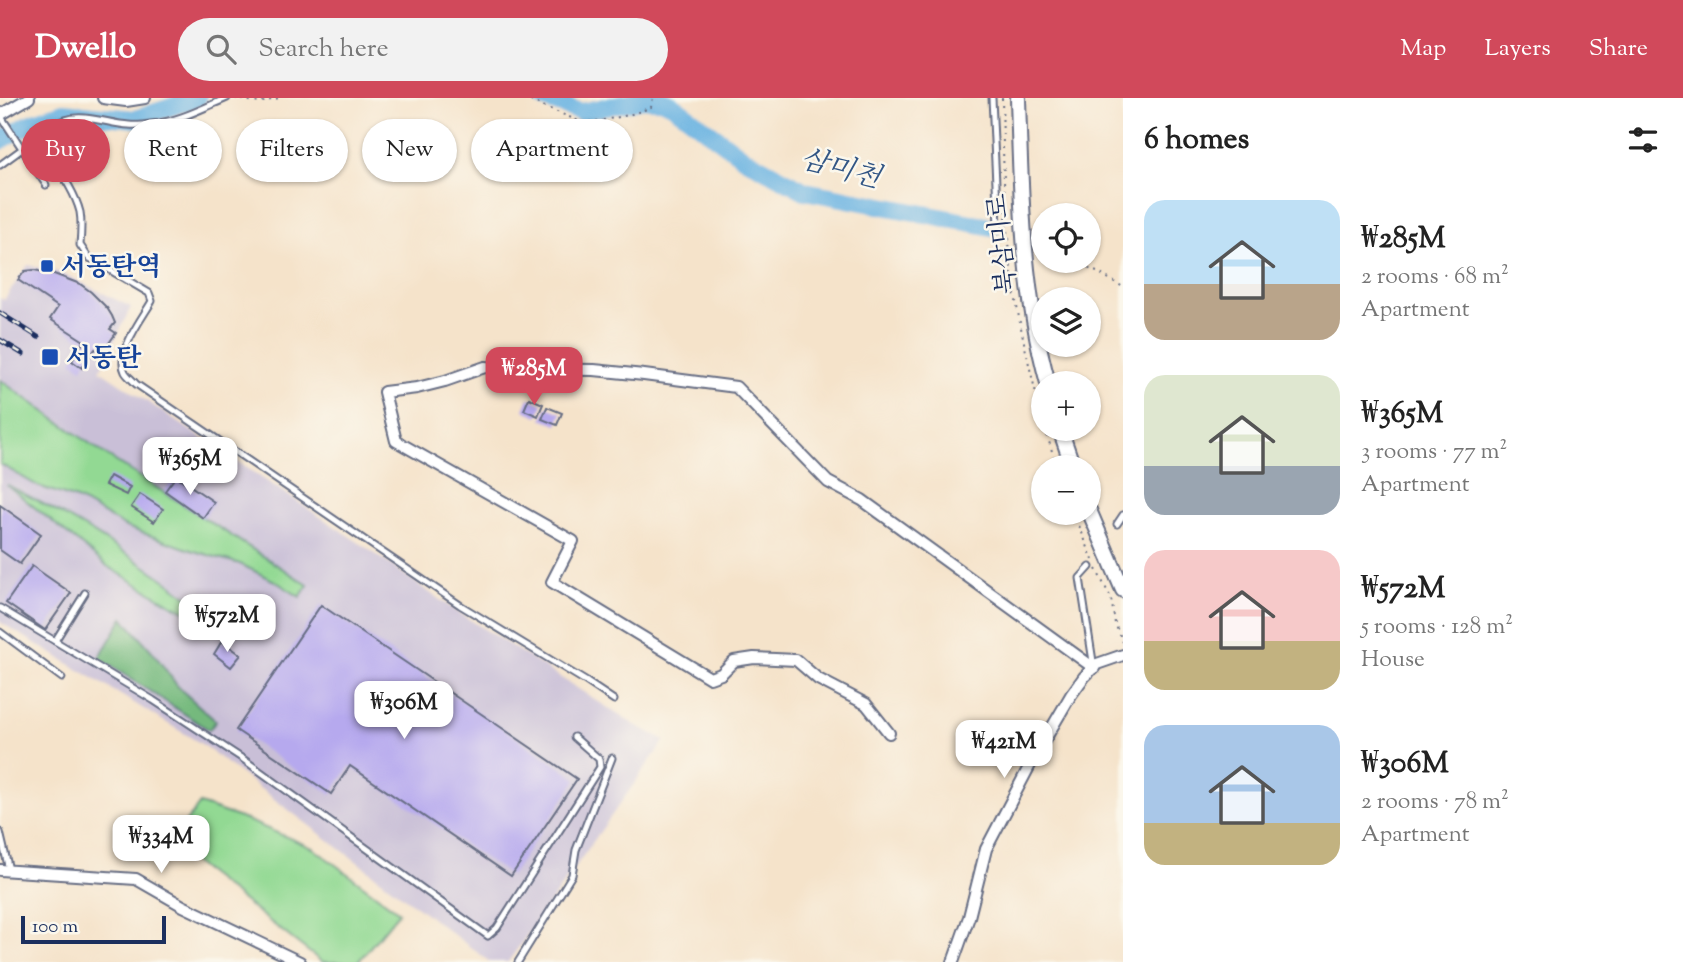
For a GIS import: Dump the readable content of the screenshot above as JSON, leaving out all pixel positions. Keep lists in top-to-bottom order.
{
  "streets": {
    "street": ["북삼미로"]
  },
  "water": ["삼미천"],
  "places": {
    "transit": ["서동탄역", "서동탄"]
  },
  "scale_bar": "100 m",
  "page": {
    "header": "Dwello",
    "search": "Search here",
    "nav": ["Map", "Layers", "Share"],
    "heading": "6 homes",
    "chip": [
      "Buy",
      "Rent",
      "Filters",
      "New",
      "Apartment"
    ],
    "list": [
      {
        "name": "₩285M",
        "note": "2 rooms · 68 m² · Apartment"
      },
      {
        "name": "₩365M",
        "note": "3 rooms · 77 m² · Apartment"
      },
      {
        "name": "₩572M",
        "note": "5 rooms · 128 m² · House"
      },
      {
        "name": "₩306M",
        "note": "2 rooms · 78 m² · Apartment"
      }
    ],
    "map_buttons": ["+", "−"],
    "price": [
      "₩285M",
      "₩365M",
      "₩572M",
      "₩306M",
      "₩421M",
      "₩334M"
    ],
    "scale": "100 m"
  }
}
